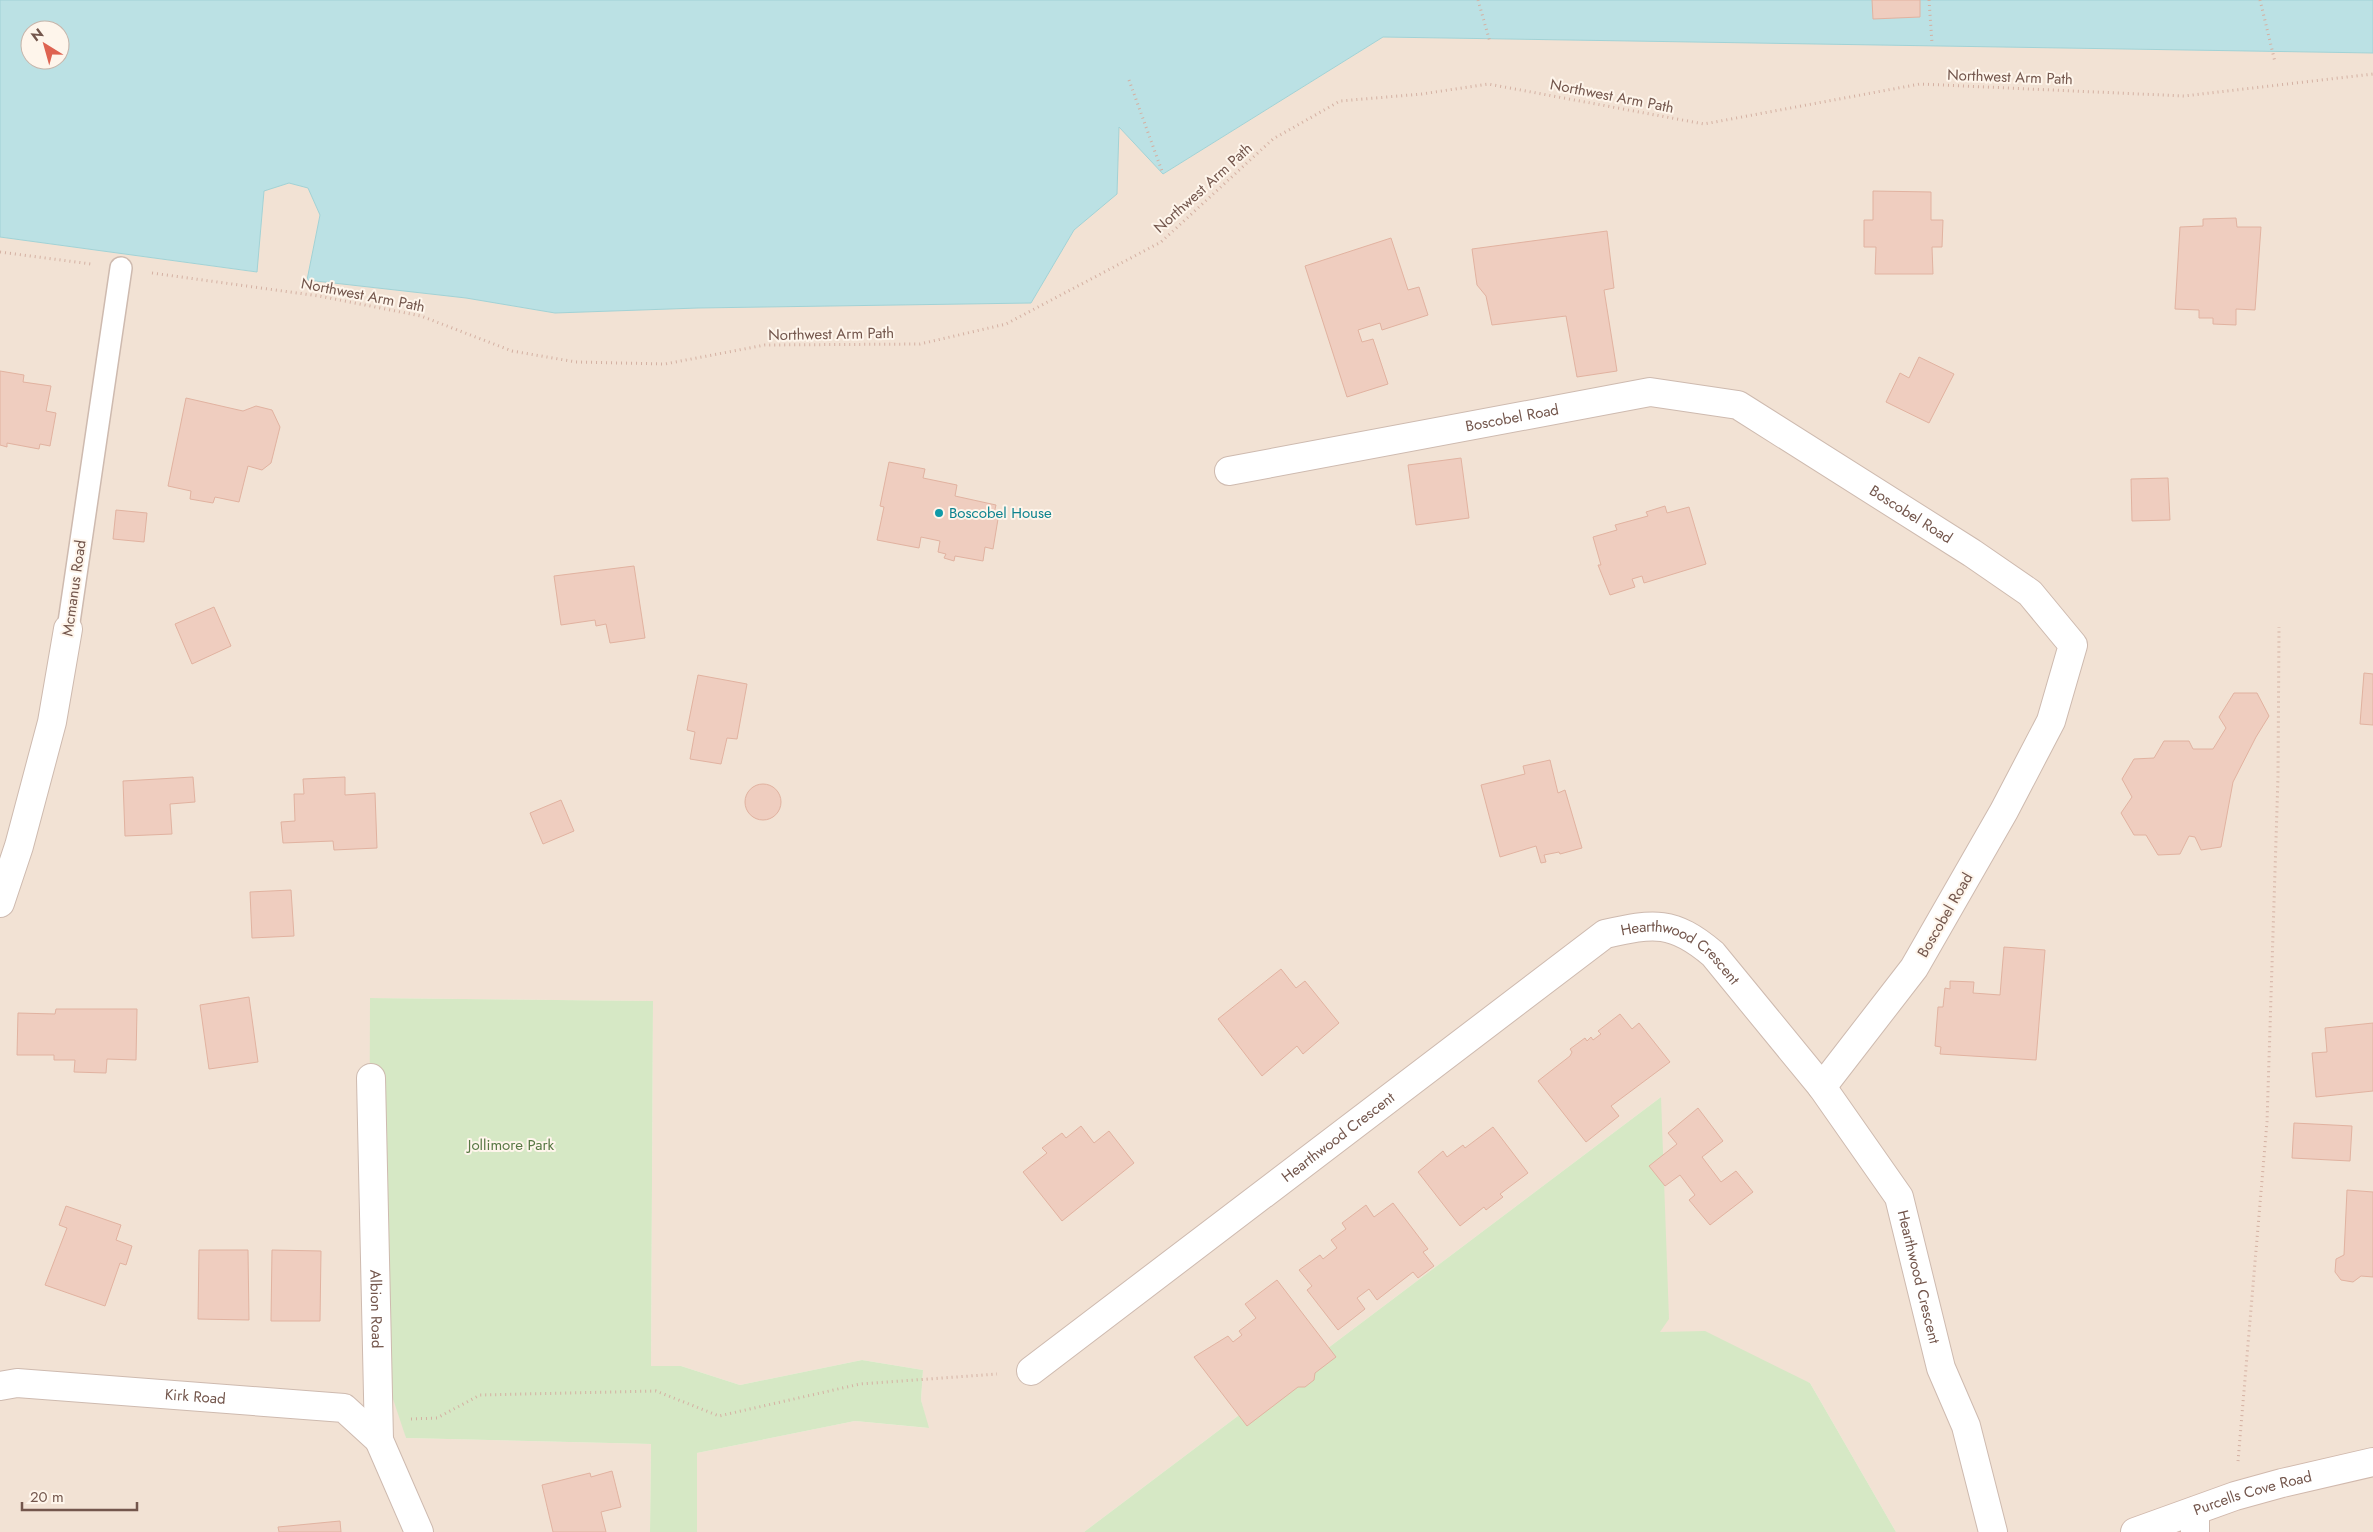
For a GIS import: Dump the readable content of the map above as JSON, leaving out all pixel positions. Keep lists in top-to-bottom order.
{
  "streets": {
    "street": [
      "Boscobel Road",
      "Mcmanus Road",
      "Hearthwood Crescent",
      "Albion Road",
      "Kirk Road",
      "Purcells Cove Road"
    ],
    "path": ["Northwest Arm Path"]
  },
  "crossings": [
    ["Northwest Arm Path", "Mcmanus Road"],
    ["Boscobel Road", "Hearthwood Crescent"],
    ["Albion Road", "Kirk Road"]
  ],
  "parks": ["Jollimore Park"],
  "places": ["Boscobel House"],
  "scale_bar": "20 m",
  "north": "top left"
}
